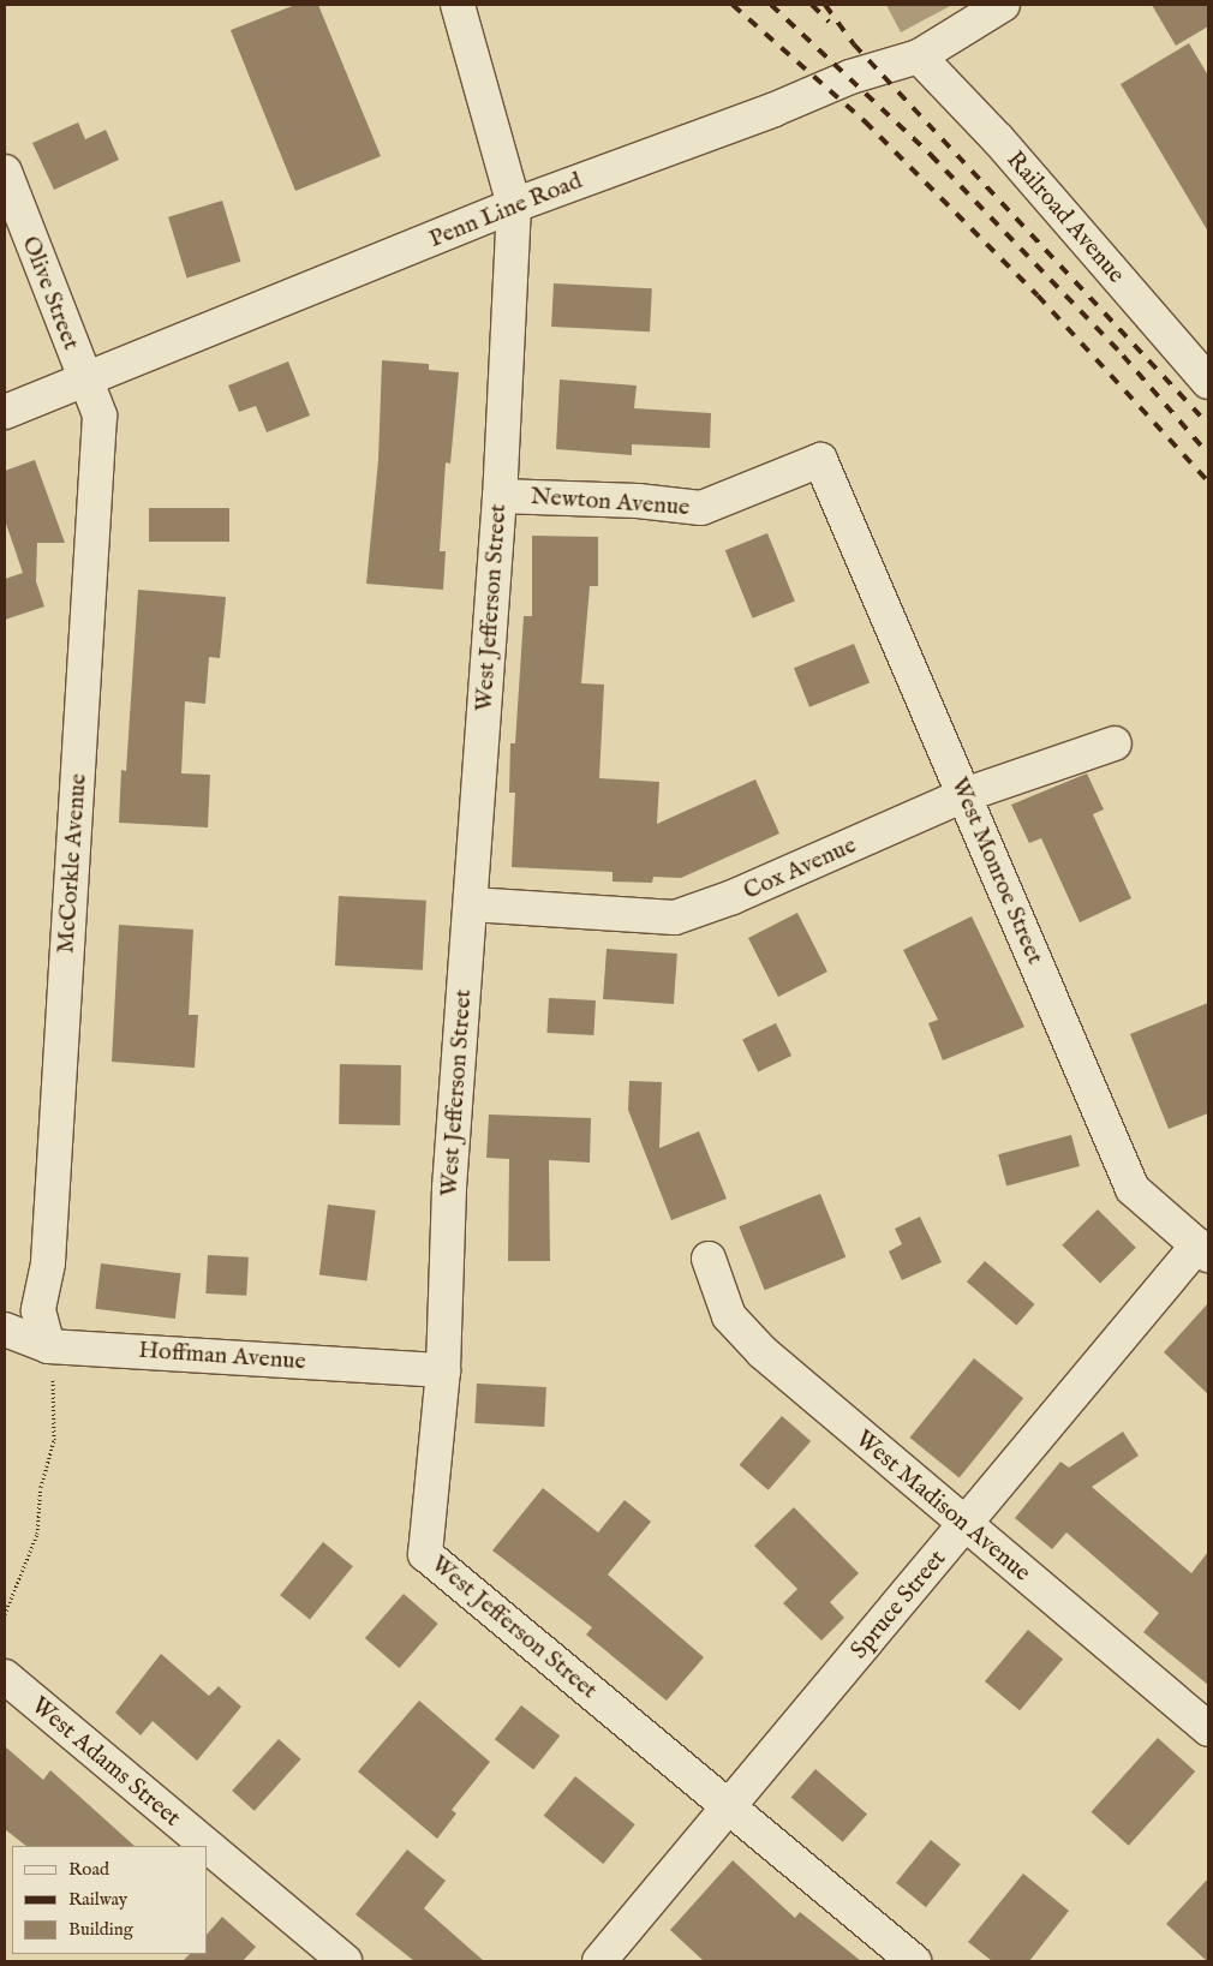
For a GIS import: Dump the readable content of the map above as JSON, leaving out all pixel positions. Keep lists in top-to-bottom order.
{
  "streets": {
    "street": [
      "Penn Line Road",
      "Railroad Avenue",
      "Olive Street",
      "Newton Avenue",
      "West Jefferson Street",
      "McCorkle Avenue",
      "Cox Avenue",
      "West Monroe Street",
      "Hoffman Avenue",
      "West Madison Avenue",
      "Spruce Street",
      "West Adams Street"
    ]
  },
  "crossings": [
    ["Penn Line Road", "Railroad Avenue"],
    ["Penn Line Road", "Olive Street"],
    ["Penn Line Road", "West Jefferson Street"],
    ["Penn Line Road", "McCorkle Avenue"],
    ["Olive Street", "McCorkle Avenue"],
    ["Newton Avenue", "West Jefferson Street"],
    ["Newton Avenue", "West Monroe Street"],
    ["West Jefferson Street", "Cox Avenue"],
    ["West Jefferson Street", "Hoffman Avenue"],
    ["West Jefferson Street", "Spruce Street"],
    ["McCorkle Avenue", "Hoffman Avenue"],
    ["Cox Avenue", "West Monroe Street"],
    ["West Monroe Street", "Spruce Street"],
    ["West Madison Avenue", "Spruce Street"]
  ],
  "legend": ["Road", "Railway", "Building"]
}
